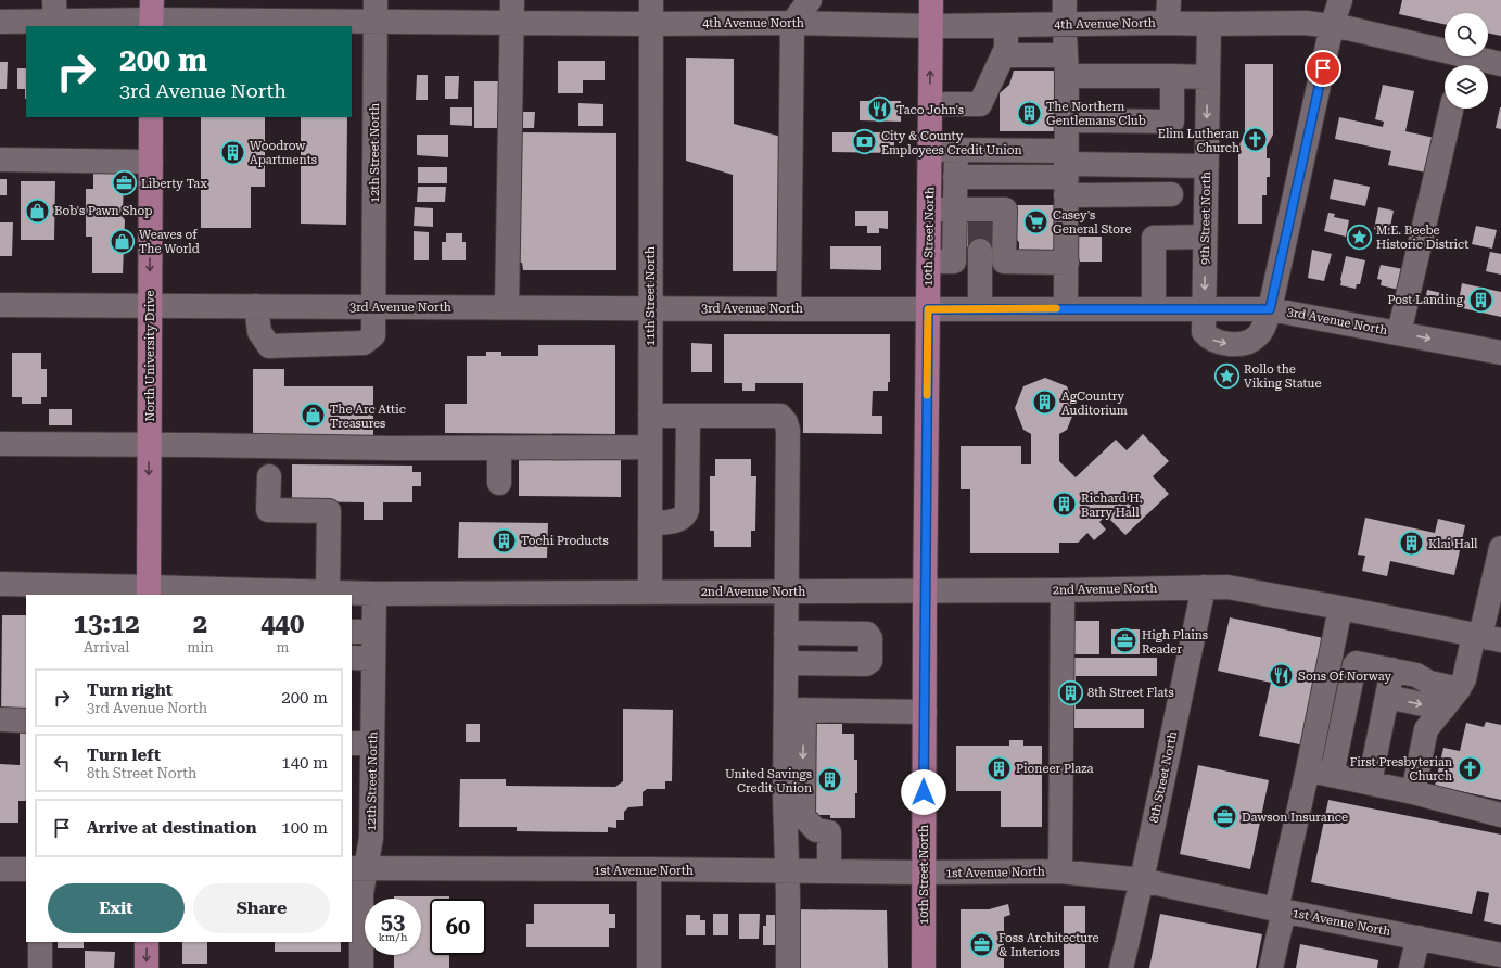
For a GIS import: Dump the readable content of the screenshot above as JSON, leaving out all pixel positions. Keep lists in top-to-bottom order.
{
  "streets": {
    "main road": ["10th Street North", "North University Drive"],
    "street": [
      "4th Avenue North",
      "12th Street North",
      "9th Street North",
      "11th Street North",
      "3rd Avenue North",
      "2nd Avenue North",
      "8th Street North",
      "1st Avenue North"
    ]
  },
  "crossings": [
    ["4th Avenue North", "12th Street North"],
    ["4th Avenue North", "9th Street North"],
    ["4th Avenue North", "10th Street North"],
    ["4th Avenue North", "11th Street North"],
    ["12th Street North", "3rd Avenue North"],
    ["12th Street North", "2nd Avenue North"],
    ["12th Street North", "1st Avenue North"],
    ["9th Street North", "3rd Avenue North"],
    ["10th Street North", "3rd Avenue North"],
    ["10th Street North", "2nd Avenue North"],
    ["10th Street North", "1st Avenue North"],
    ["11th Street North", "3rd Avenue North"],
    ["11th Street North", "2nd Avenue North"],
    ["3rd Avenue North", "North University Drive"],
    ["North University Drive", "2nd Avenue North"],
    ["2nd Avenue North", "8th Street North"],
    ["8th Street North", "1st Avenue North"]
  ],
  "one_way": ["North University Drive"],
  "places": {
    "restaurant": ["Taco John's", "Sons Of Norway"],
    "building": [
      "The Northern Gentlemans Club",
      "Woodrow Apartments",
      "Post Landing",
      "AgCountry Auditorium",
      "Richard H. Barry Hall",
      "Tochi Products",
      "Klai Hall",
      "8th Street Flats",
      "Pioneer Plaza",
      "United Savings Credit Union"
    ],
    "church": ["Elim Lutheran Church", "First Presbyterian Church"],
    "bank": ["City & County Employees Credit Union"],
    "office": [
      "Liberty Tax",
      "High Plains Reader",
      "Dawson Insurance",
      "Foss Architecture & Interiors"
    ],
    "shop": ["Bob's Pawn Shop", "Weaves of The World", "The Arc Attic Treasures"],
    "supermarket": ["Casey's General Store"],
    "place": ["M.E. Beebe Historic District", "Rollo the Viking Statue"]
  },
  "page": {
    "turn": ["200 m", "3rd Avenue North"],
    "eta": [
      "13:12",
      "Arrival",
      "2",
      "min",
      "440",
      "m"
    ],
    "list": [
      {
        "name": "Turn right",
        "note": "3rd Avenue North",
        "value": "200 m"
      },
      {
        "name": "Turn left",
        "note": "8th Street North",
        "value": "140 m"
      },
      {
        "name": "Arrive at destination",
        "value": "100 m"
      }
    ],
    "buttons": ["Exit", "Share"],
    "speed": "53 km/h",
    "limit": "60"
  }
}
